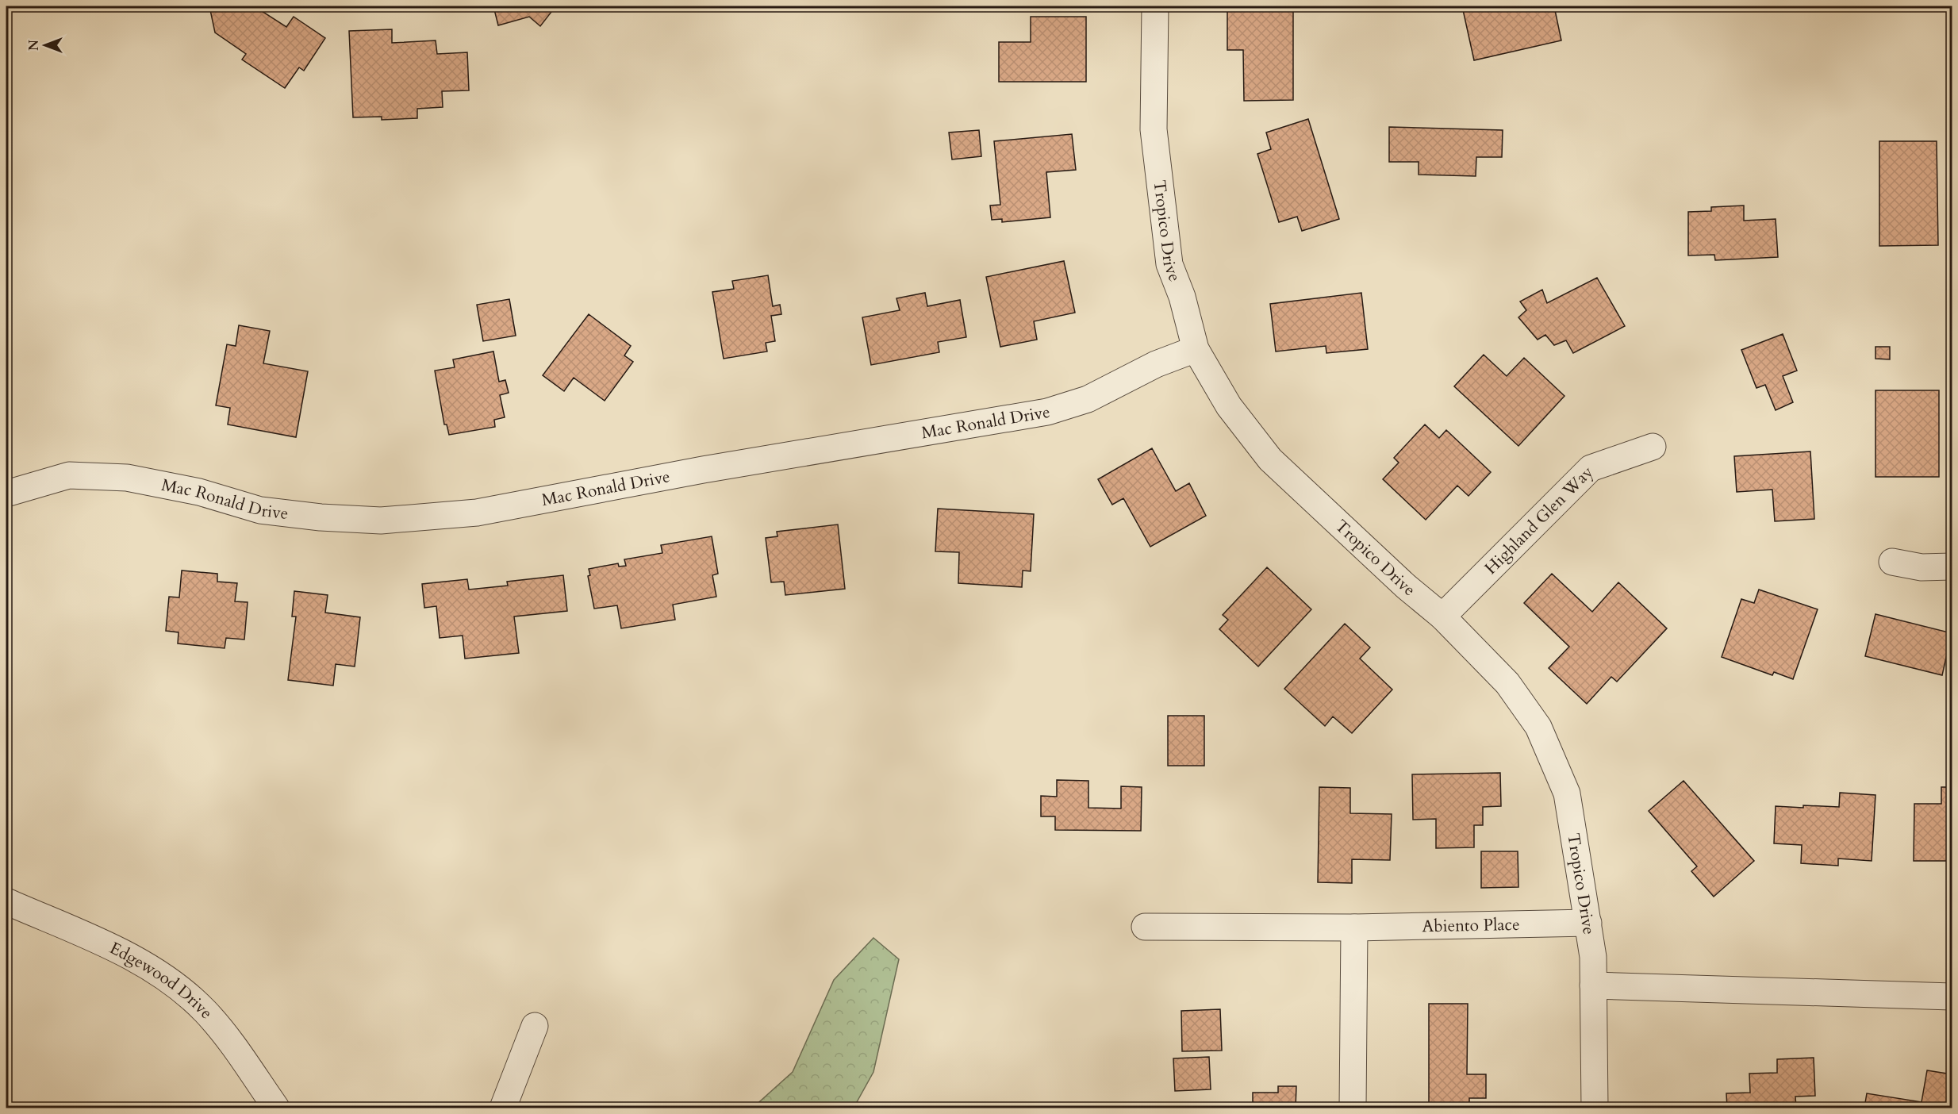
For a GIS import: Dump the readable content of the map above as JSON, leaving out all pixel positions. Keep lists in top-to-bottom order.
{
  "streets": {
    "street": [
      "Tropico Drive",
      "Mac Ronald Drive",
      "Highland Glen Way",
      "Abiento Place",
      "Edgewood Drive"
    ]
  },
  "crossings": [
    ["Tropico Drive", "Mac Ronald Drive"],
    ["Tropico Drive", "Highland Glen Way"],
    ["Tropico Drive", "Abiento Place"]
  ],
  "north": "left"
}
